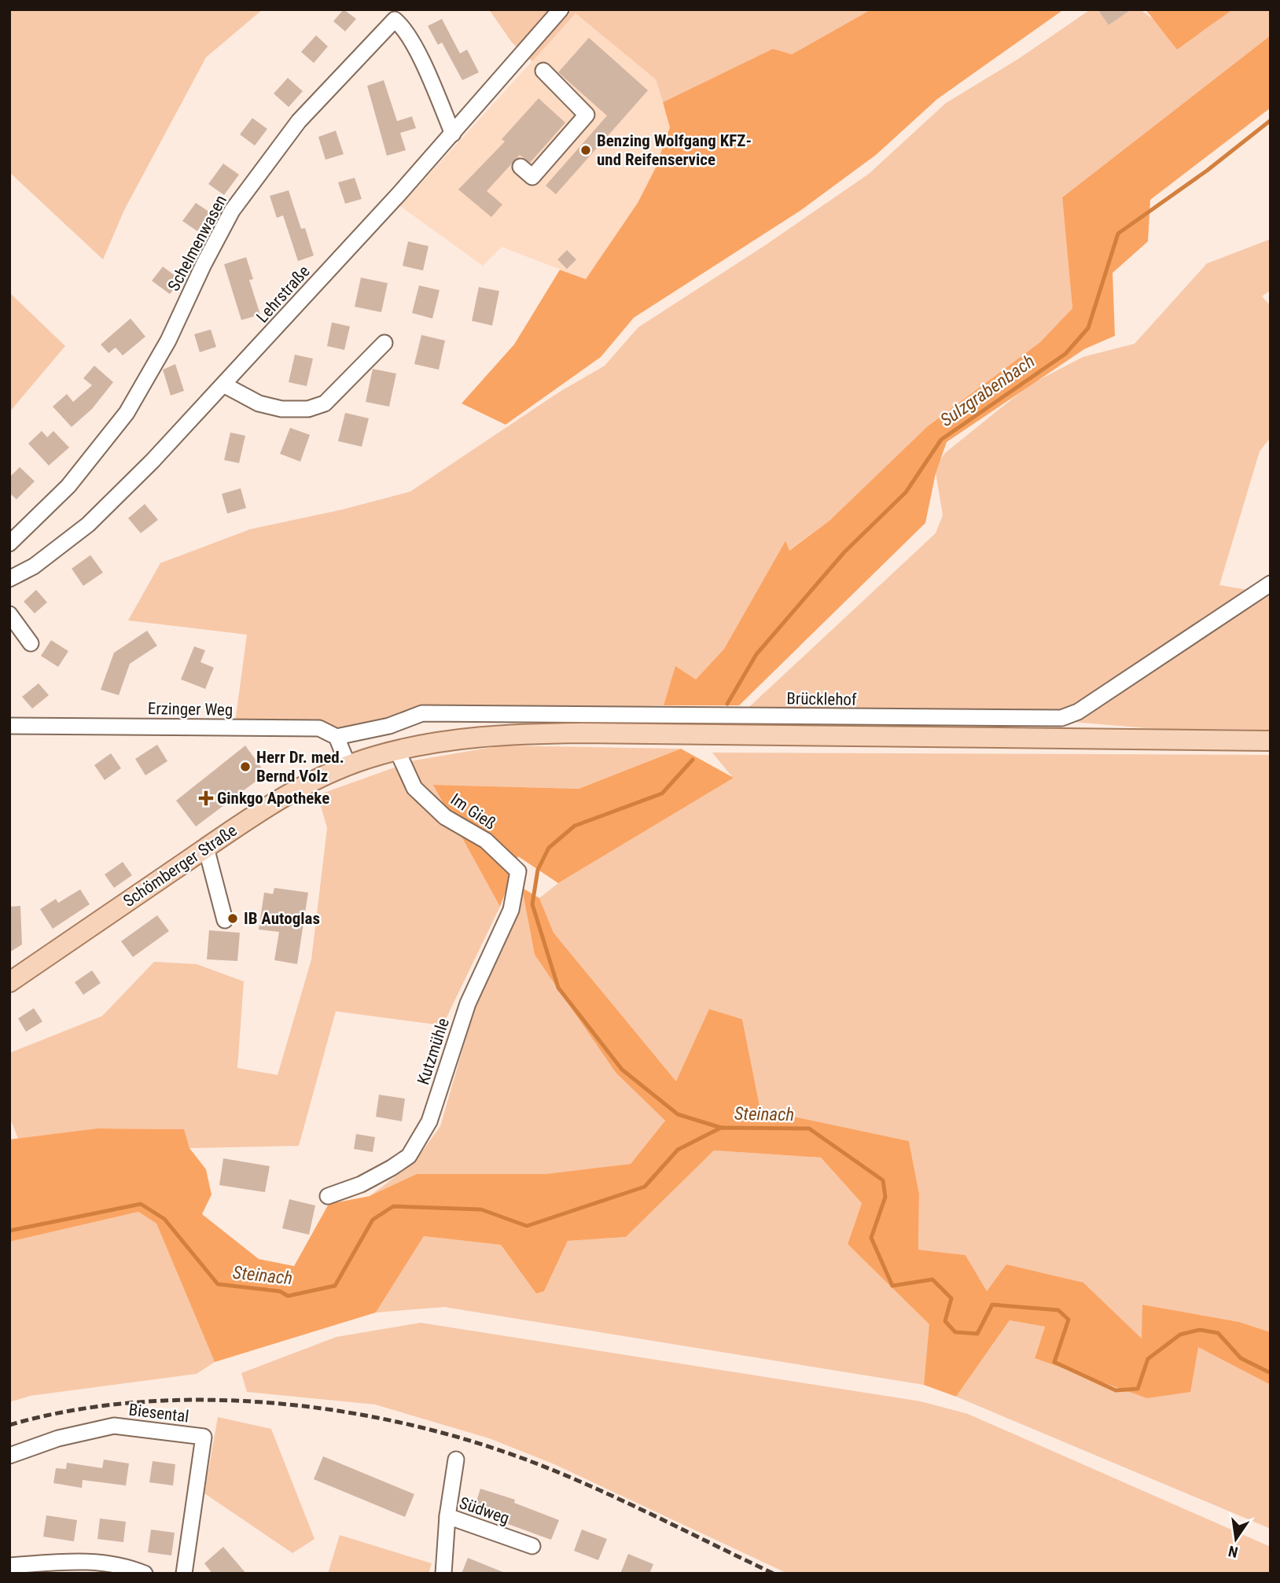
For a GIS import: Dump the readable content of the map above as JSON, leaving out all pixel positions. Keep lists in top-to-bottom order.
{
  "streets": {
    "main road": ["Schömberger Straße"],
    "street": [
      "Schelmenwasen",
      "Lehrstraße",
      "Brücklehof",
      "Erzinger Weg",
      "Im Gieß",
      "Kutzmühle",
      "Biesental",
      "Südweg"
    ]
  },
  "crossings": [
    ["Schelmenwasen", "Lehrstraße"],
    ["Brücklehof", "Erzinger Weg"],
    ["Im Gieß", "Schömberger Straße"],
    ["Im Gieß", "Kutzmühle"]
  ],
  "water": ["Sulzgrabenbach", "Steinach"],
  "places": {
    "other": ["Benzing Wolfgang KFZ- und Reifenservice", "Herr Dr. med. Bernd Volz", "IB Autoglas"],
    "health": ["Ginkgo Apotheke"]
  },
  "north": "bottom"
}
